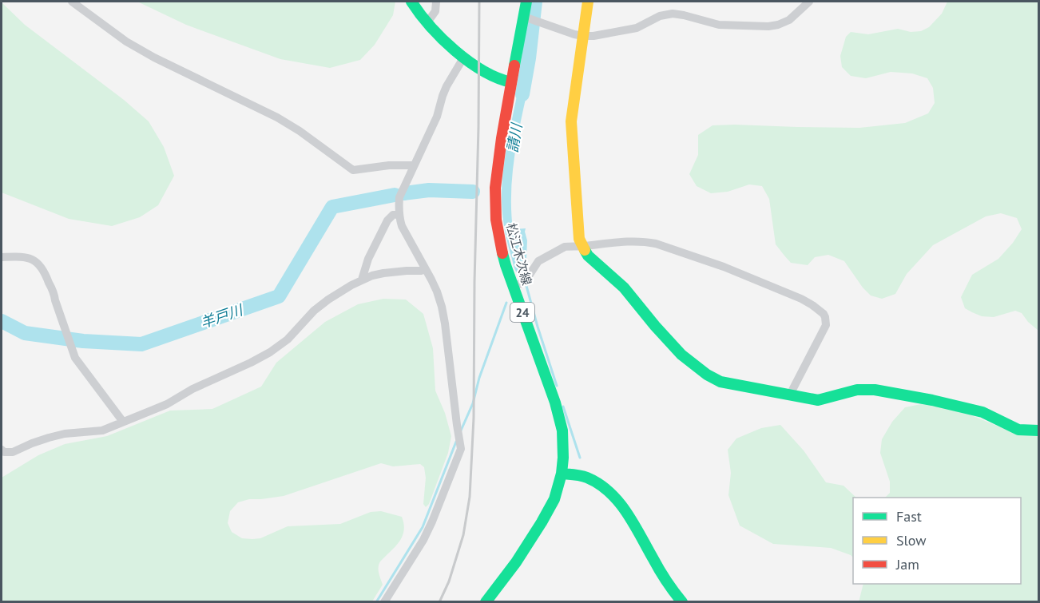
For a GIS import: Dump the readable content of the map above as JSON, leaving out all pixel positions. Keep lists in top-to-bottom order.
{
  "streets": {
    "street": ["松江木次線", "24"]
  },
  "water": ["請川", "羊戸川"],
  "legend": ["Fast", "Slow", "Jam"]
}
